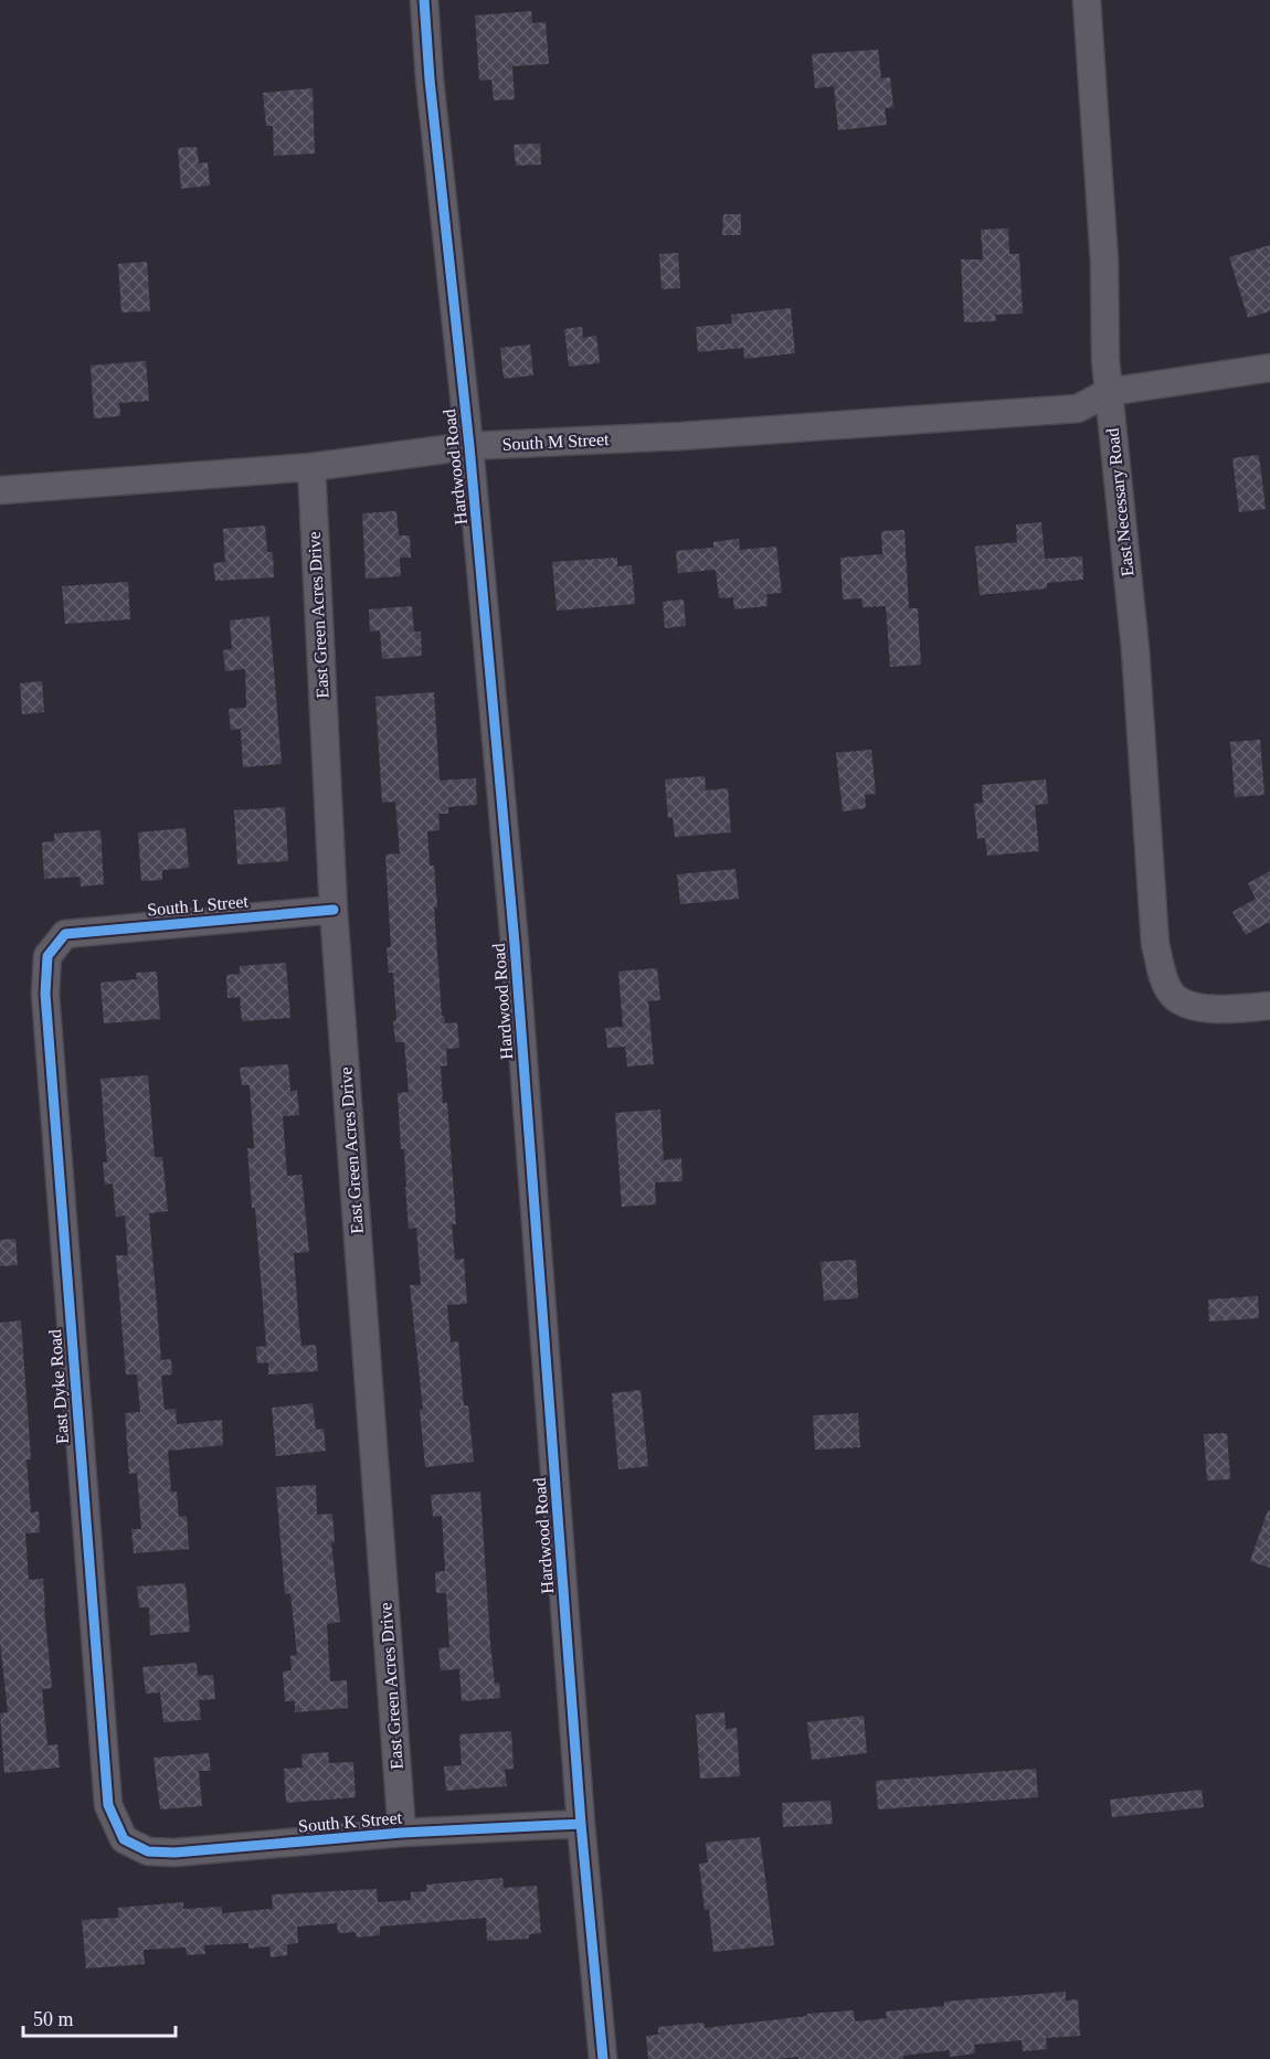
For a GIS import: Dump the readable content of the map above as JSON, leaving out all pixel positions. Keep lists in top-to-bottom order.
{
  "streets": {
    "street": [
      "South M Street",
      "Hardwood Road",
      "East Necessary Road",
      "East Green Acres Drive",
      "South L Street",
      "East Dyke Road",
      "South K Street"
    ]
  },
  "crossings": [
    ["South M Street", "Hardwood Road"],
    ["South M Street", "East Necessary Road"],
    ["South M Street", "East Green Acres Drive"],
    ["Hardwood Road", "South K Street"],
    ["East Green Acres Drive", "South L Street"],
    ["East Green Acres Drive", "South K Street"],
    ["South L Street", "East Dyke Road"],
    ["East Dyke Road", "South K Street"]
  ],
  "scale_bar": "50 m"
}
